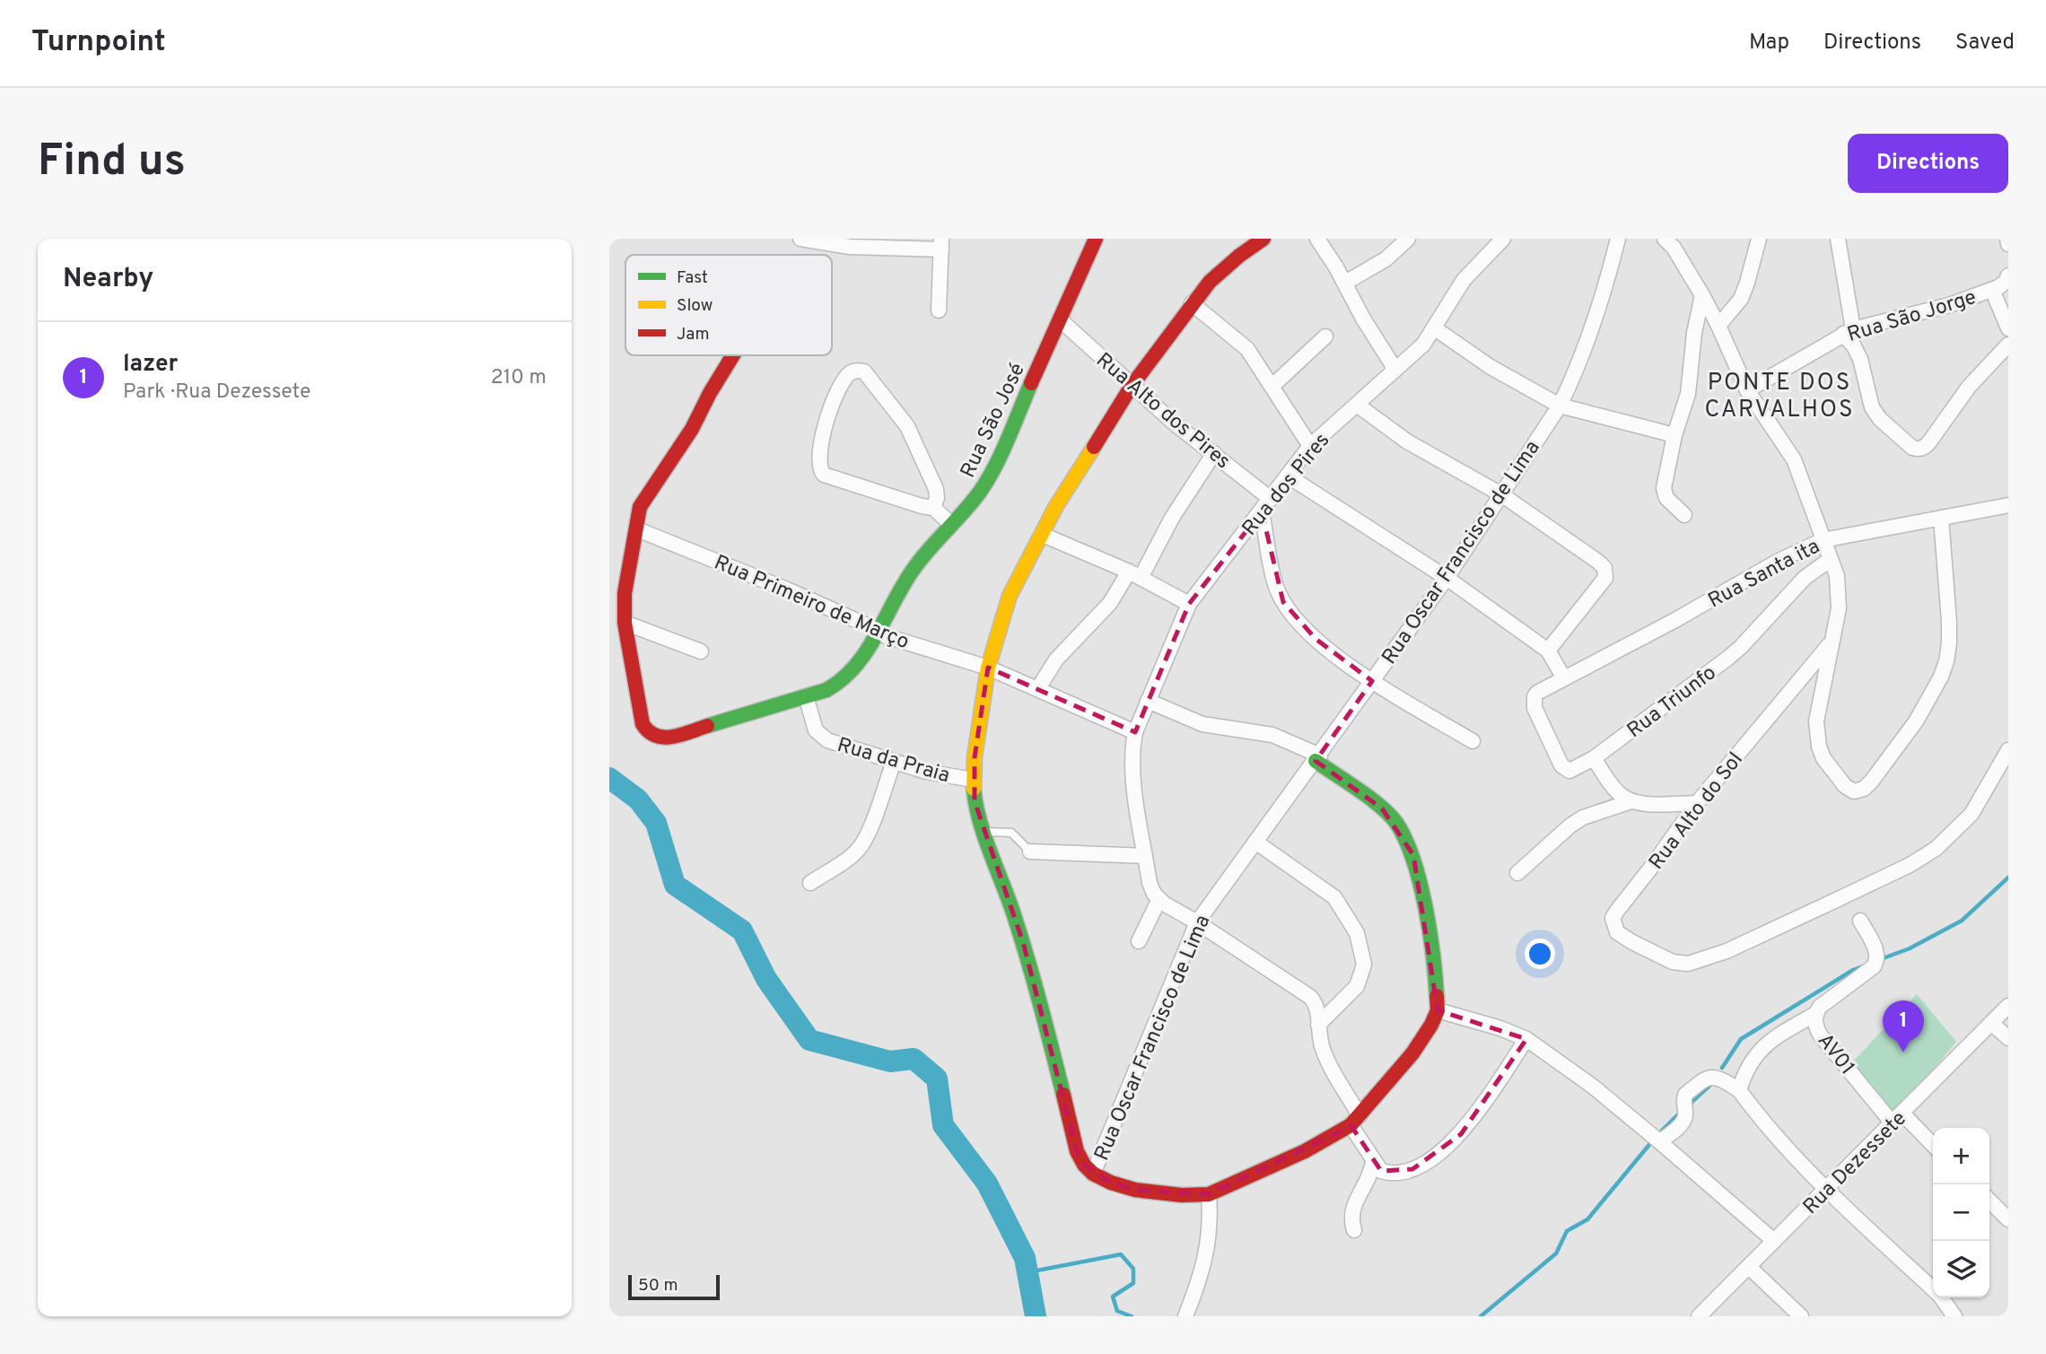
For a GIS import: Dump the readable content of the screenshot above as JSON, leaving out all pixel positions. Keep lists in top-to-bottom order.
{
  "streets": {
    "street": [
      "Rua São Jorge",
      "Rua Alto dos Pires",
      "Rua São José",
      "Rua dos Pires",
      "Rua Oscar Francisco de Lima",
      "Rua Santa ita",
      "Rua Primeiro de Março",
      "Rua Triunfo",
      "Rua da Praia",
      "Rua Alto do Sol",
      "AV01",
      "Rua Dezessete"
    ]
  },
  "crossings": [
    ["Rua Alto dos Pires", "Rua São José"],
    ["Rua Alto dos Pires", "Rua dos Pires"],
    ["Rua São José", "Rua Primeiro de Março"],
    ["Rua São José", "Rua da Praia"],
    ["Rua dos Pires", "Rua Primeiro de Março"],
    ["Rua Santa ita", "Rua Triunfo"],
    ["AV01", "Rua Dezessete"]
  ],
  "districts": ["PONTE DOS CARVALHOS"],
  "legend": ["Fast", "Slow", "Jam"],
  "scale_bar": "50 m",
  "page": {
    "header": "Turnpoint",
    "nav": ["Map", "Directions", "Saved"],
    "buttons": "Directions",
    "title": "Find us",
    "heading": "Nearby",
    "list": [
      {
        "mark": "1",
        "name": "lazer",
        "note": "Park · Rua Dezessete",
        "value": "210 m"
      }
    ],
    "pins": "1",
    "map_buttons": ["+", "−"],
    "scale": "50 m"
  }
}
